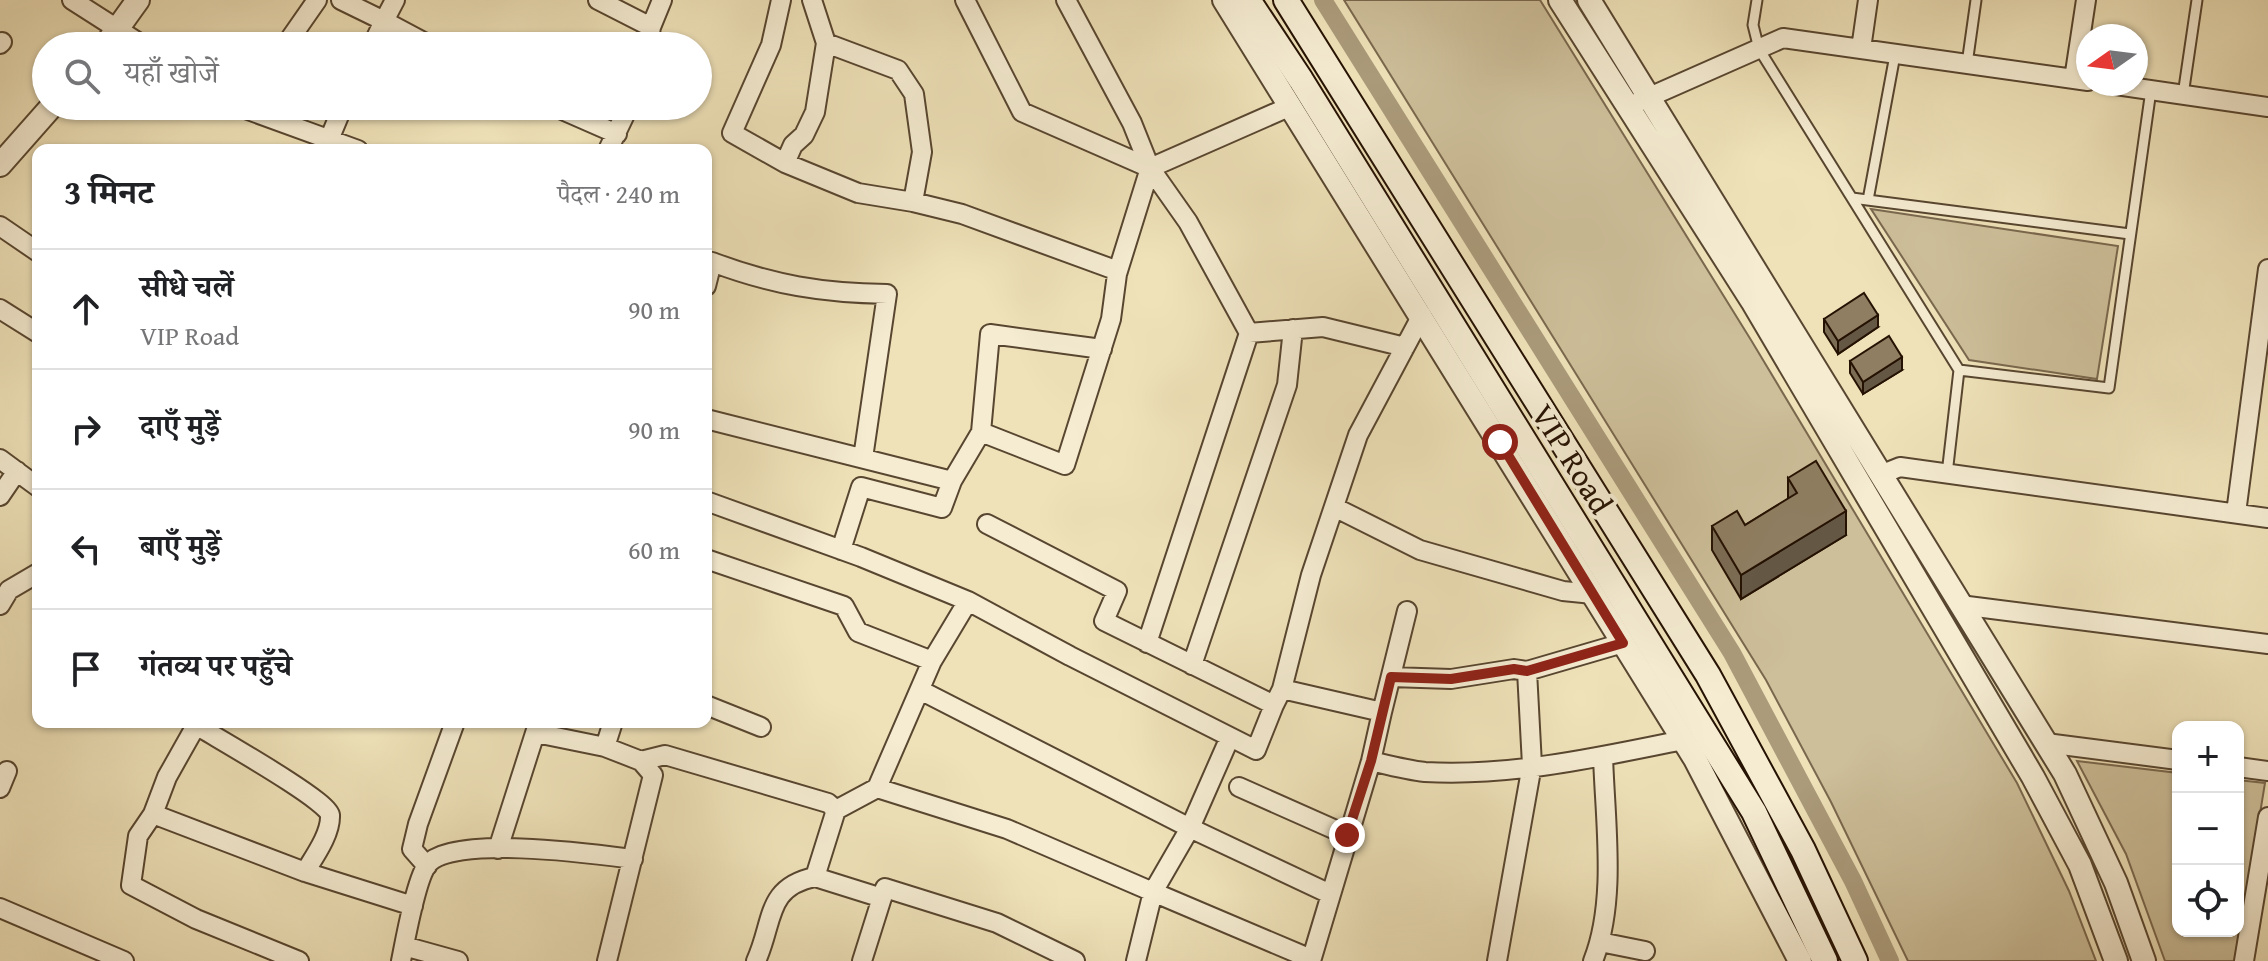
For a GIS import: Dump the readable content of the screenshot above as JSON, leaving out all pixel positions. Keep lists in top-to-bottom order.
{
  "streets": {
    "main road": ["VIP Road"]
  },
  "north": "left",
  "page": {
    "search": "यहाँ खोजें",
    "heading": ["3 मिनट", "पैदल · 240 m"],
    "list": [
      ["सीधे चलें", "VIP Road", "90 m"],
      ["दाएँ मुड़ें", "90 m"],
      ["बाएँ मुड़ें", "60 m"],
      "गंतव्य पर पहुँचे"
    ],
    "map_buttons": ["+", "−"]
  }
}
